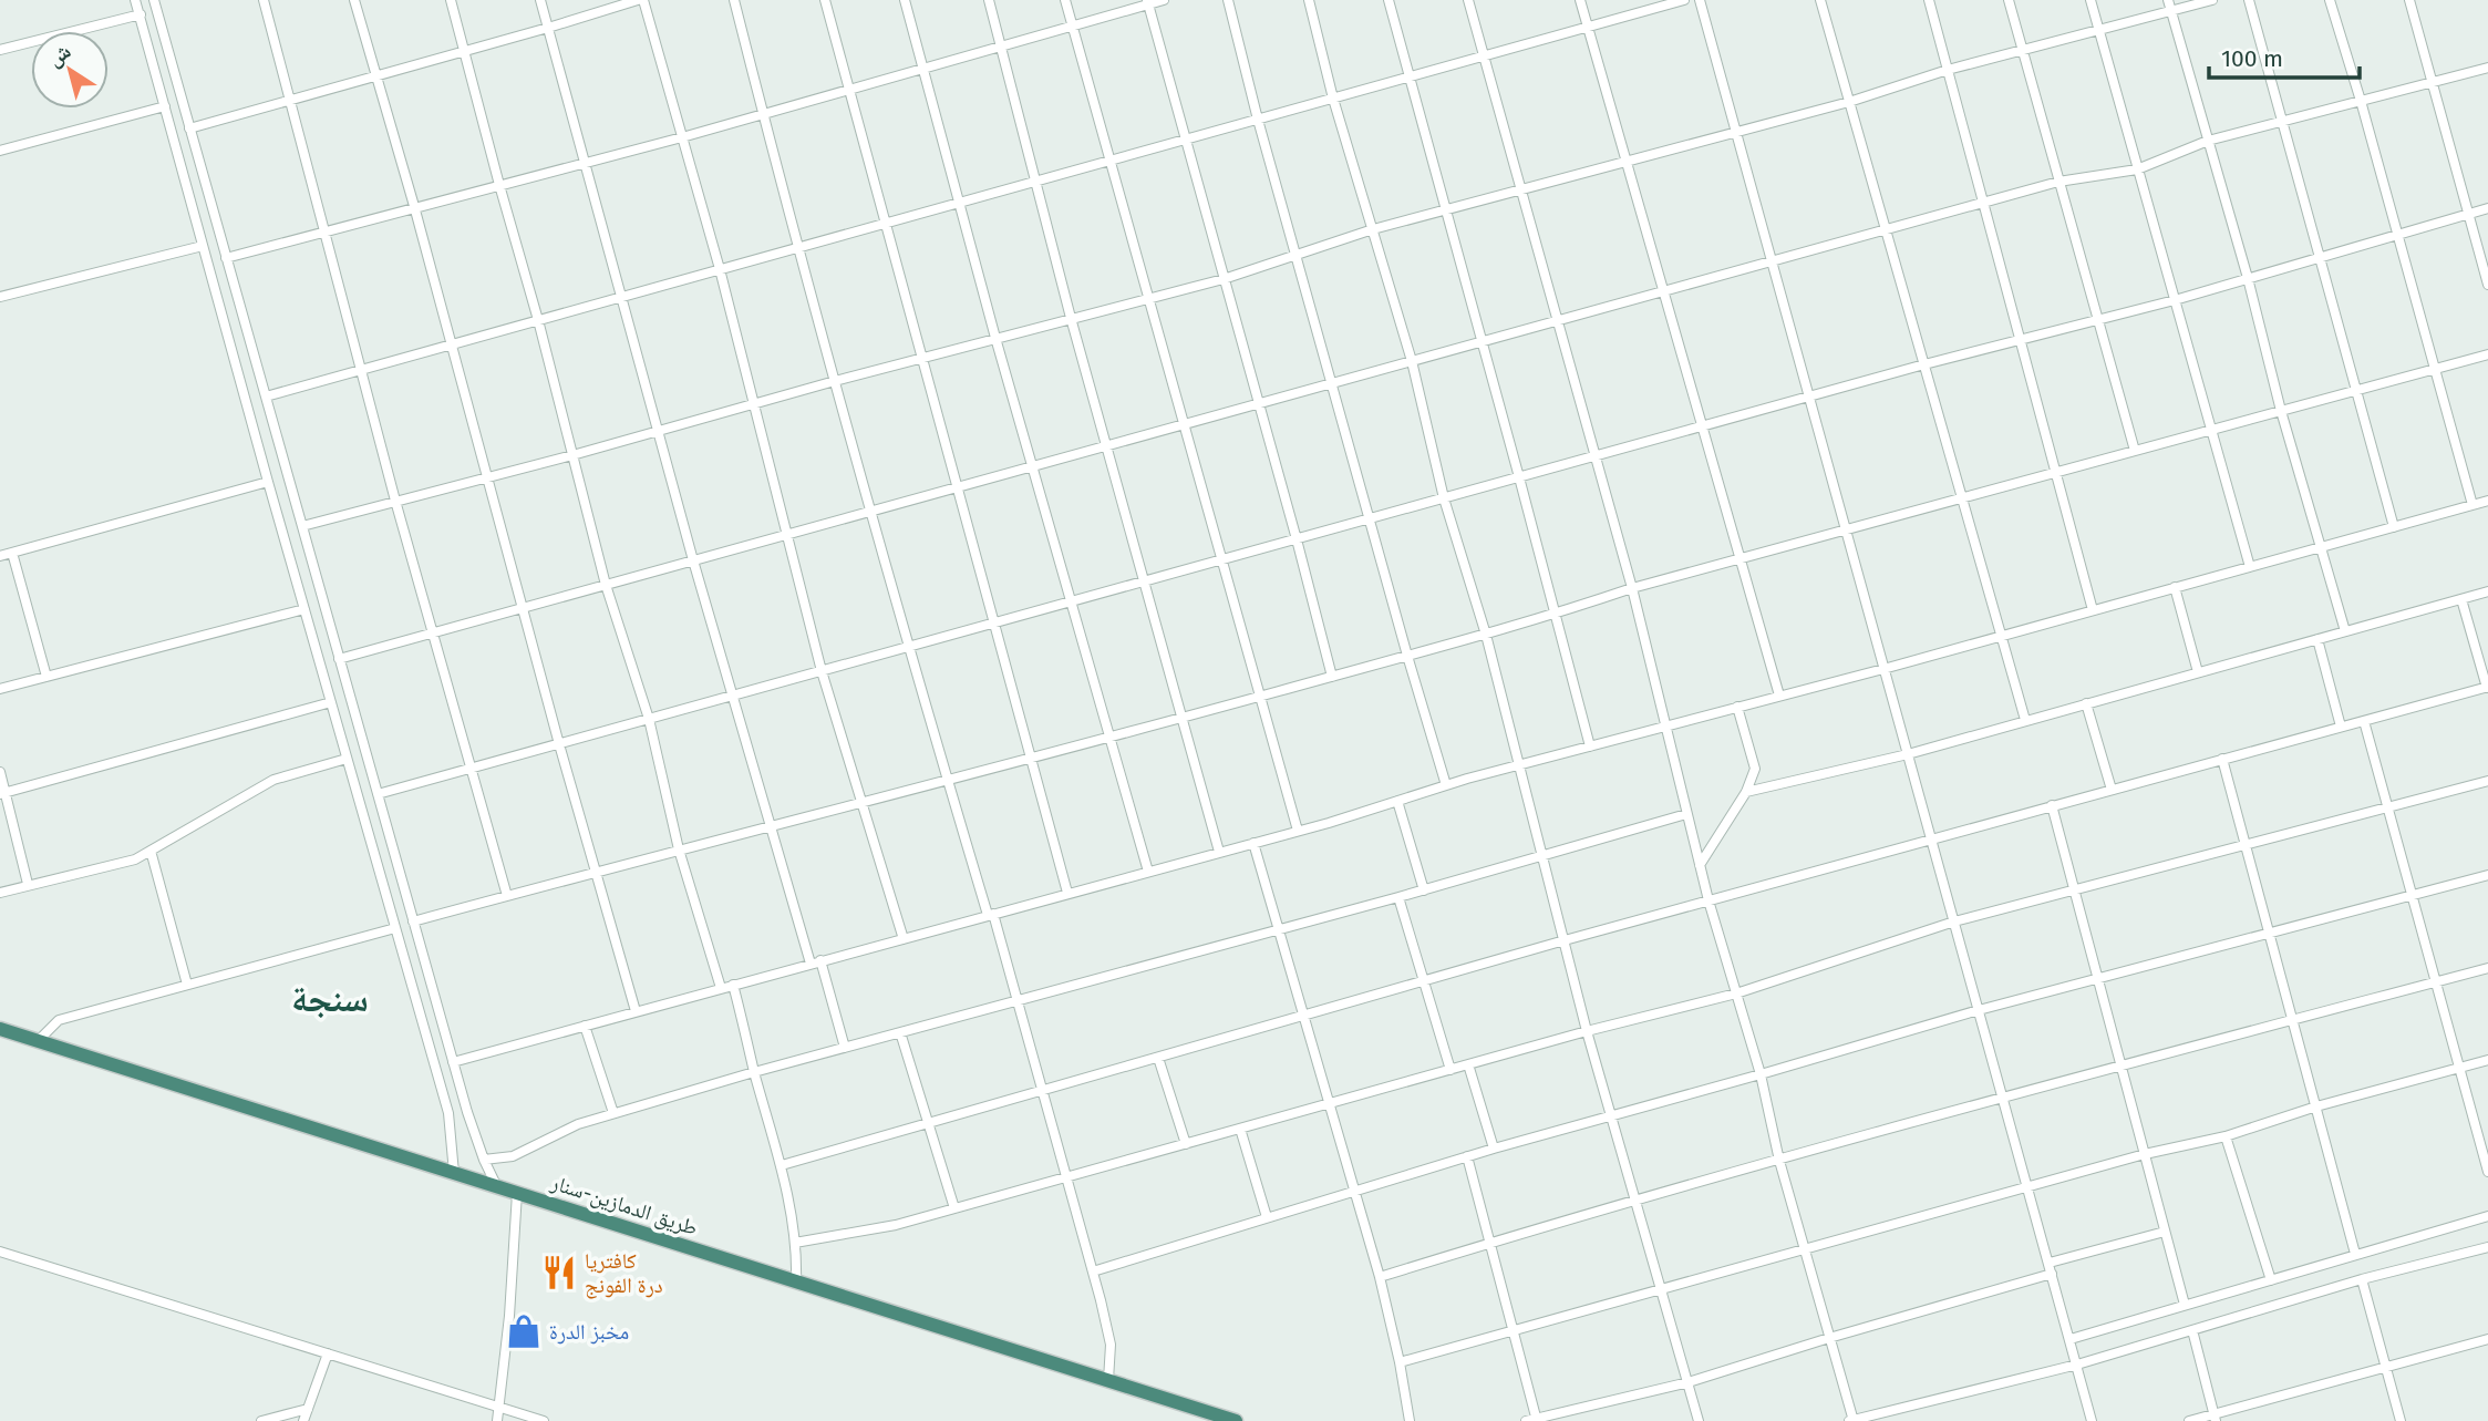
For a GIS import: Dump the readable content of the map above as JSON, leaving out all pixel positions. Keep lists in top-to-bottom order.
{
  "streets": {
    "highway": ["طريق الدمازين-سنار"]
  },
  "districts": ["سنجة"],
  "places": {
    "restaurant": ["كافتريا درة الفونج"],
    "shop": ["مخبز الدرة"]
  },
  "scale_bar": "100 m",
  "north": "top left"
}
